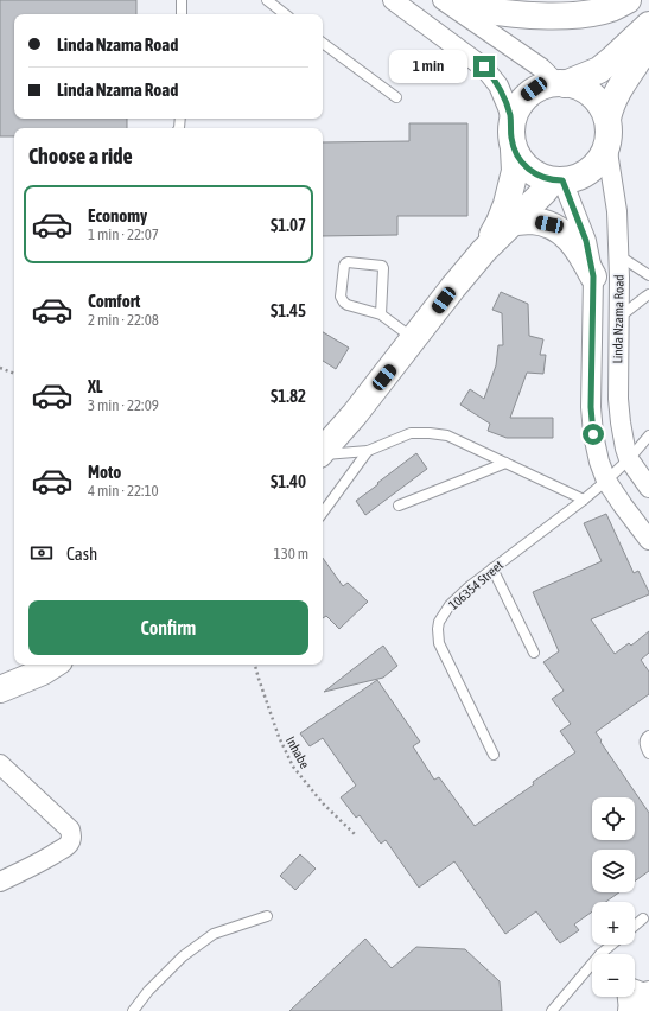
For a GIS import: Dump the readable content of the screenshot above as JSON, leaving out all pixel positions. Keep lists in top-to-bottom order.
{
  "streets": {
    "street": ["Linda Nzama Road"],
    "lane": ["106354 Street"],
    "path": ["Inhabe"]
  },
  "crossings": [
    ["Linda Nzama Road", "106354 Street"]
  ],
  "page": {
    "banner": ["Linda Nzama Road", "Linda Nzama Road"],
    "bubble": "1 min",
    "heading": "Choose a ride",
    "list": [
      {
        "name": "Economy",
        "note": "1 min · 22:07",
        "value": "$1.07"
      },
      {
        "name": "Comfort",
        "note": "2 min · 22:08",
        "value": "$1.45"
      },
      {
        "name": "XL",
        "note": "3 min · 22:09",
        "value": "$1.82"
      },
      {
        "name": "Moto",
        "note": "4 min · 22:10",
        "value": "$1.40"
      }
    ],
    "pay": ["Cash", "130 m"],
    "buttons": "Confirm",
    "map_buttons": ["+", "−"]
  }
}
